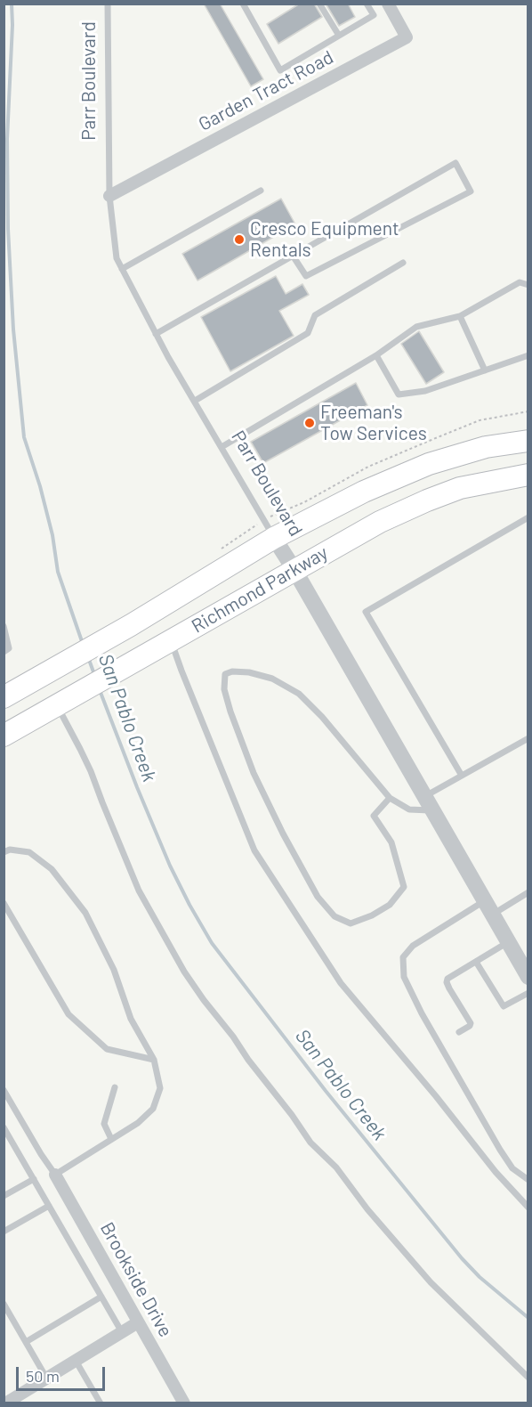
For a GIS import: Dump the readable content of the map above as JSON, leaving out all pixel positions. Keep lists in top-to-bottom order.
{
  "streets": {
    "highway": ["Richmond Parkway"],
    "street": ["Parr Boulevard", "Garden Tract Road", "Brookside Drive"]
  },
  "crossings": [
    ["Parr Boulevard", "Garden Tract Road"],
    ["Parr Boulevard", "Richmond Parkway"]
  ],
  "water": ["San Pablo Creek"],
  "places": ["Cresco Equipment Rentals", "Freeman's Tow Services"],
  "scale_bar": "50 m"
}
